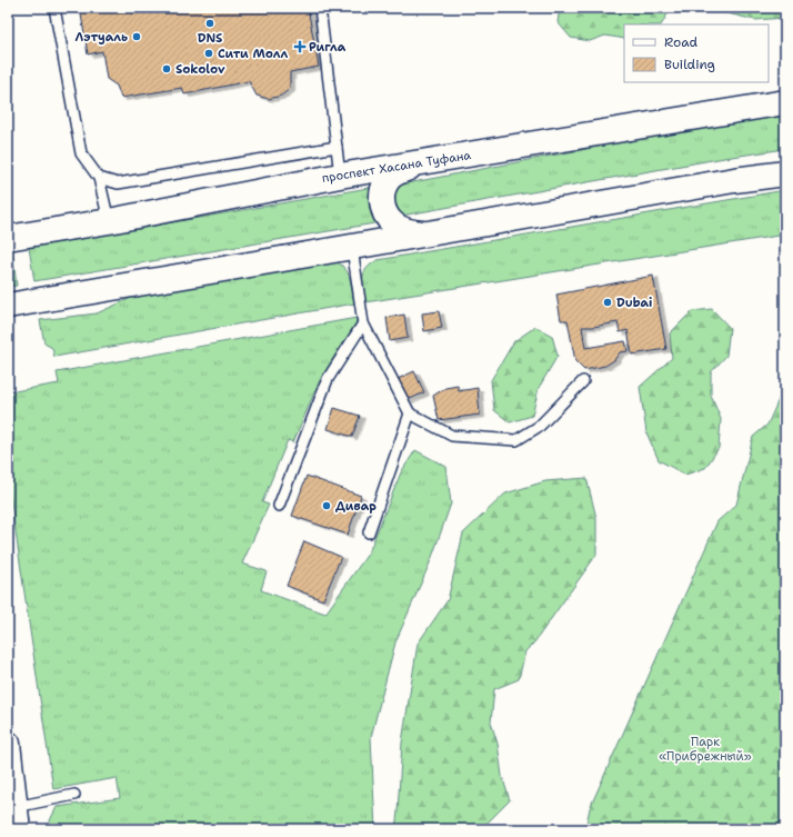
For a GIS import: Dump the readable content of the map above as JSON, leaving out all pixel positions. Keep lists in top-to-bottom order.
{
  "streets": {
    "street": ["проспект Хасана Туфана"]
  },
  "parks": ["Парк «Прибрежный»"],
  "places": {
    "other": [
      "DNS",
      "Лэтуаль",
      "Сити Молл",
      "Sokolov",
      "Dubai",
      "Дивар"
    ],
    "health": ["Ригла"]
  },
  "legend": ["Road", "Building"]
}
